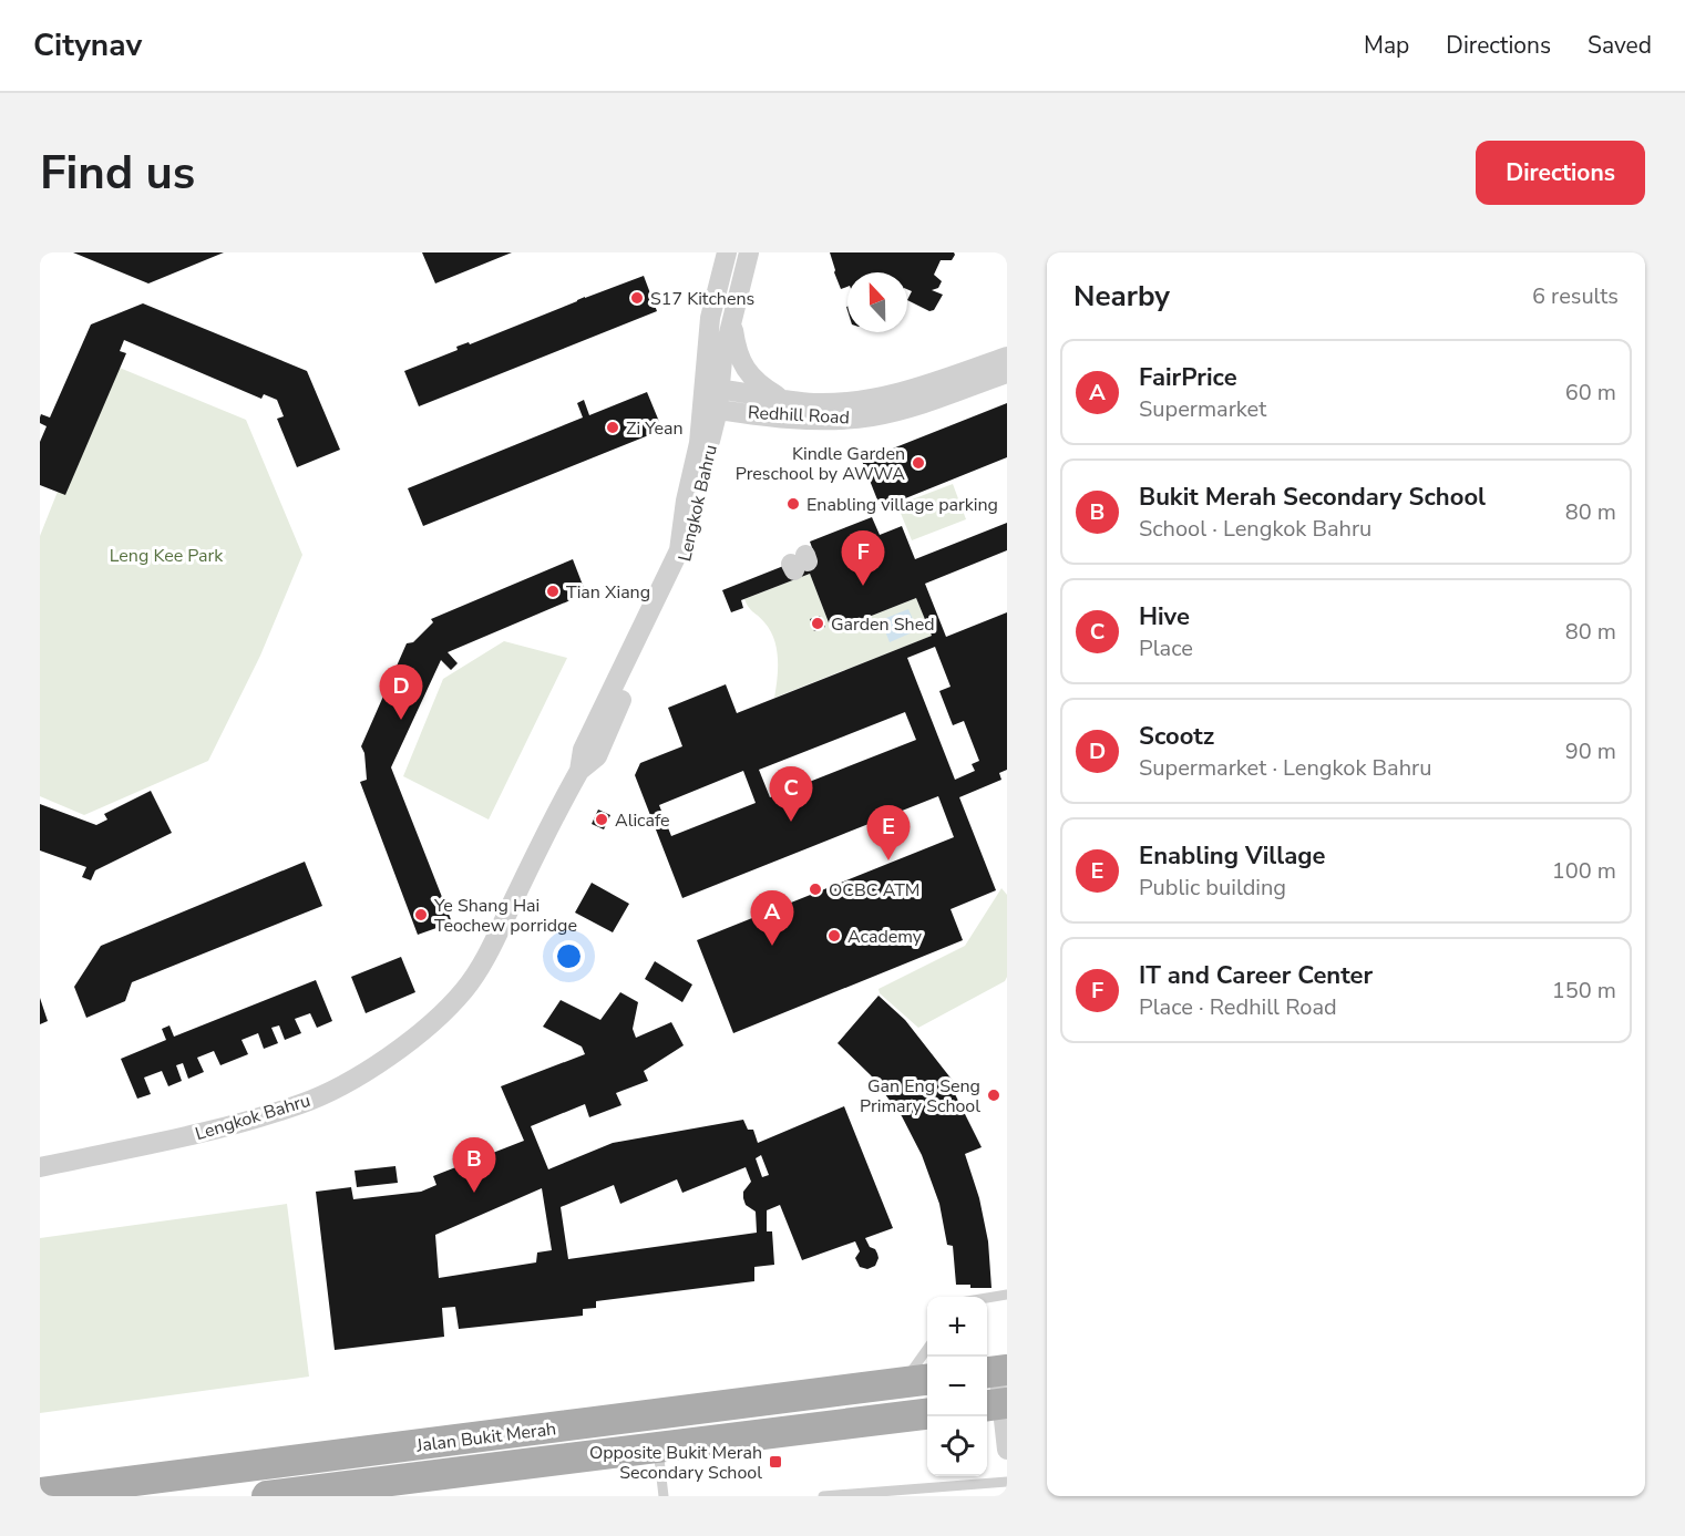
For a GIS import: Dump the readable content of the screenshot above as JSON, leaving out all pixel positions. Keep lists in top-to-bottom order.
{
  "streets": {
    "main road": ["Jalan Bukit Merah"],
    "street": ["Redhill Road", "Lengkok Bahru"]
  },
  "crossings": [
    ["Redhill Road", "Lengkok Bahru"]
  ],
  "parks": ["Leng Kee Park"],
  "places": {
    "other": [
      "S17 Kitchens",
      "Zi Yean",
      "Kindle Garden Preschool by AWWA",
      "Enabling village parking",
      "Tian Xiang",
      "Garden Shed",
      "Alicafe",
      "OCBC ATM",
      "Ye Shang Hai Teochew porridge",
      "Academy",
      "Gan Eng Seng Primary School"
    ],
    "transit": ["Opposite Bukit Merah Secondary School"]
  },
  "north": "top",
  "page": {
    "header": "Citynav",
    "nav": ["Map", "Directions", "Saved"],
    "buttons": "Directions",
    "title": "Find us",
    "heading": ["Nearby", "6 results"],
    "list": [
      {
        "mark": "A",
        "name": "FairPrice",
        "note": "Supermarket",
        "value": "60 m"
      },
      {
        "mark": "B",
        "name": "Bukit Merah Secondary School",
        "note": "School · Lengkok Bahru",
        "value": "80 m"
      },
      {
        "mark": "C",
        "name": "Hive",
        "note": "Place",
        "value": "80 m"
      },
      {
        "mark": "D",
        "name": "Scootz",
        "note": "Supermarket · Lengkok Bahru",
        "value": "90 m"
      },
      {
        "mark": "E",
        "name": "Enabling Village",
        "note": "Public building",
        "value": "100 m"
      },
      {
        "mark": "F",
        "name": "IT and Career Center",
        "note": "Place · Redhill Road",
        "value": "150 m"
      }
    ],
    "pins": [
      "F",
      "D",
      "C",
      "E",
      "A",
      "B"
    ],
    "map_buttons": ["+", "−"]
  }
}
